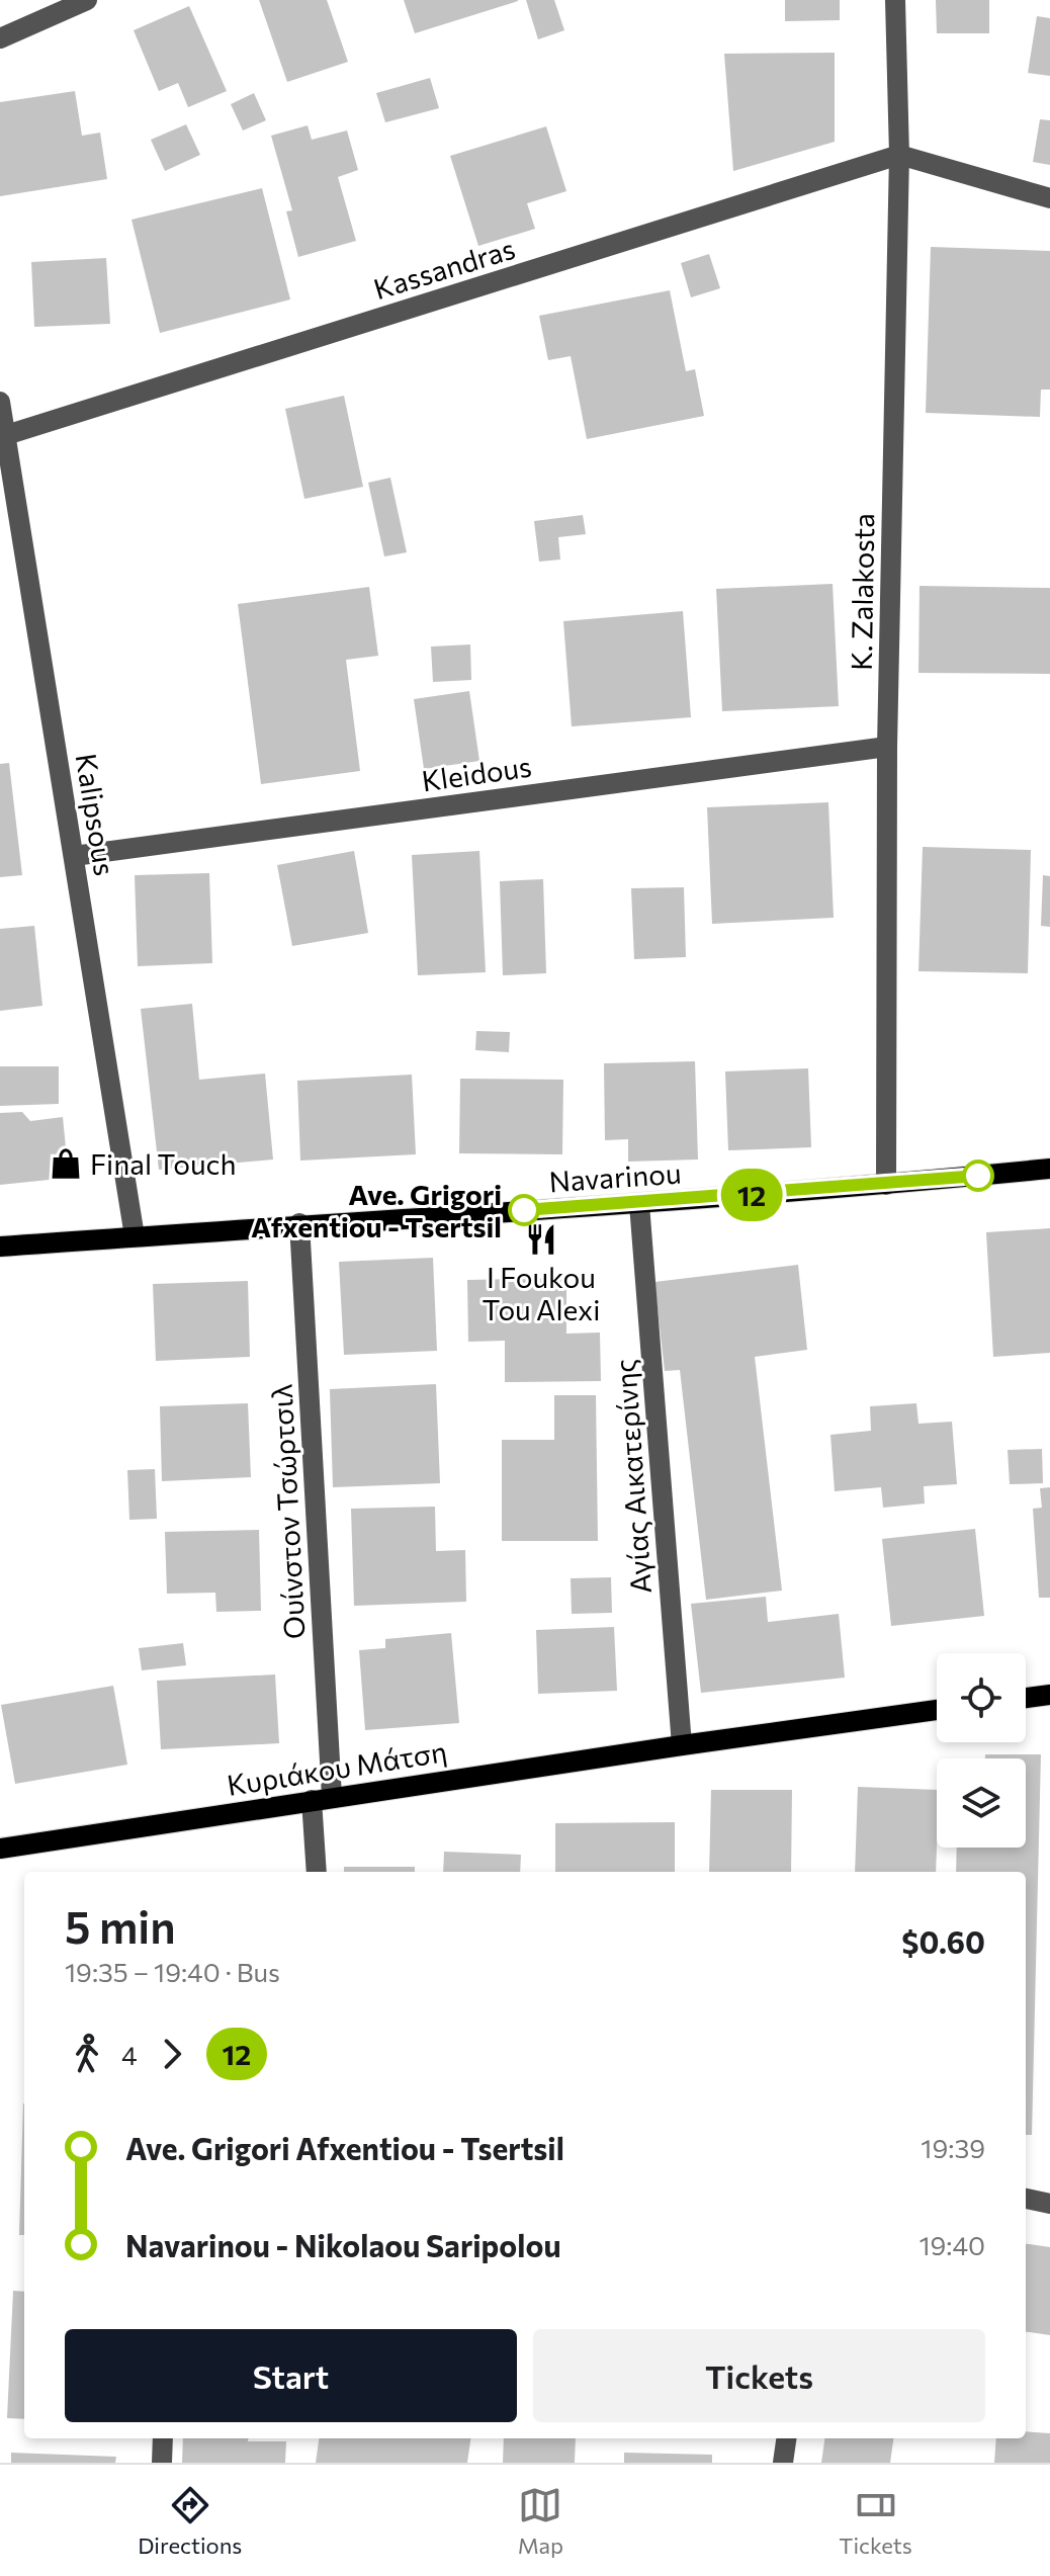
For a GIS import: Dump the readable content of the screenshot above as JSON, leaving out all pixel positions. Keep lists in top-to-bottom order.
{
  "streets": {
    "main road": ["Navarinou", "Κυριάκου Μάτση"],
    "street": [
      "Kassandras",
      "K. Zalakosta",
      "Kleidous",
      "Kalipsous",
      "Αγίας Αικατερίνης",
      "Ουίνστον Τσώρτσιλ"
    ]
  },
  "crossings": [
    ["Kassandras", "K. Zalakosta"],
    ["Kassandras", "Kalipsous"],
    ["K. Zalakosta", "Kleidous"],
    ["K. Zalakosta", "Navarinou"],
    ["Kleidous", "Kalipsous"],
    ["Kalipsous", "Navarinou"],
    ["Navarinou", "Αγίας Αικατερίνης"],
    ["Navarinou", "Ουίνστον Τσώρτσιλ"],
    ["Αγίας Αικατερίνης", "Κυριάκου Μάτση"],
    ["Ουίνστον Τσώρτσιλ", "Κυριάκου Μάτση"]
  ],
  "places": {
    "shop": ["Final Touch"],
    "other": ["Ave. Grigori Afxentiou - Tsertsil"],
    "restaurant": ["I Foukou Tou Alexi"]
  },
  "lines": ["bus line 12"],
  "page": {
    "on_map": "12",
    "heading": ["5 min", "19:35 – 19:40 · Bus", "$0.60"],
    "legs": ["4", "12"],
    "list": [
      {
        "name": "Ave. Grigori Afxentiou - Tsertsil",
        "value": "19:39"
      },
      {
        "name": "Navarinou - Nikolaou Saripolou",
        "value": "19:40"
      }
    ],
    "buttons": ["Start", "Tickets"],
    "tabs": ["Directions", "Map", "Tickets"]
  }
}
